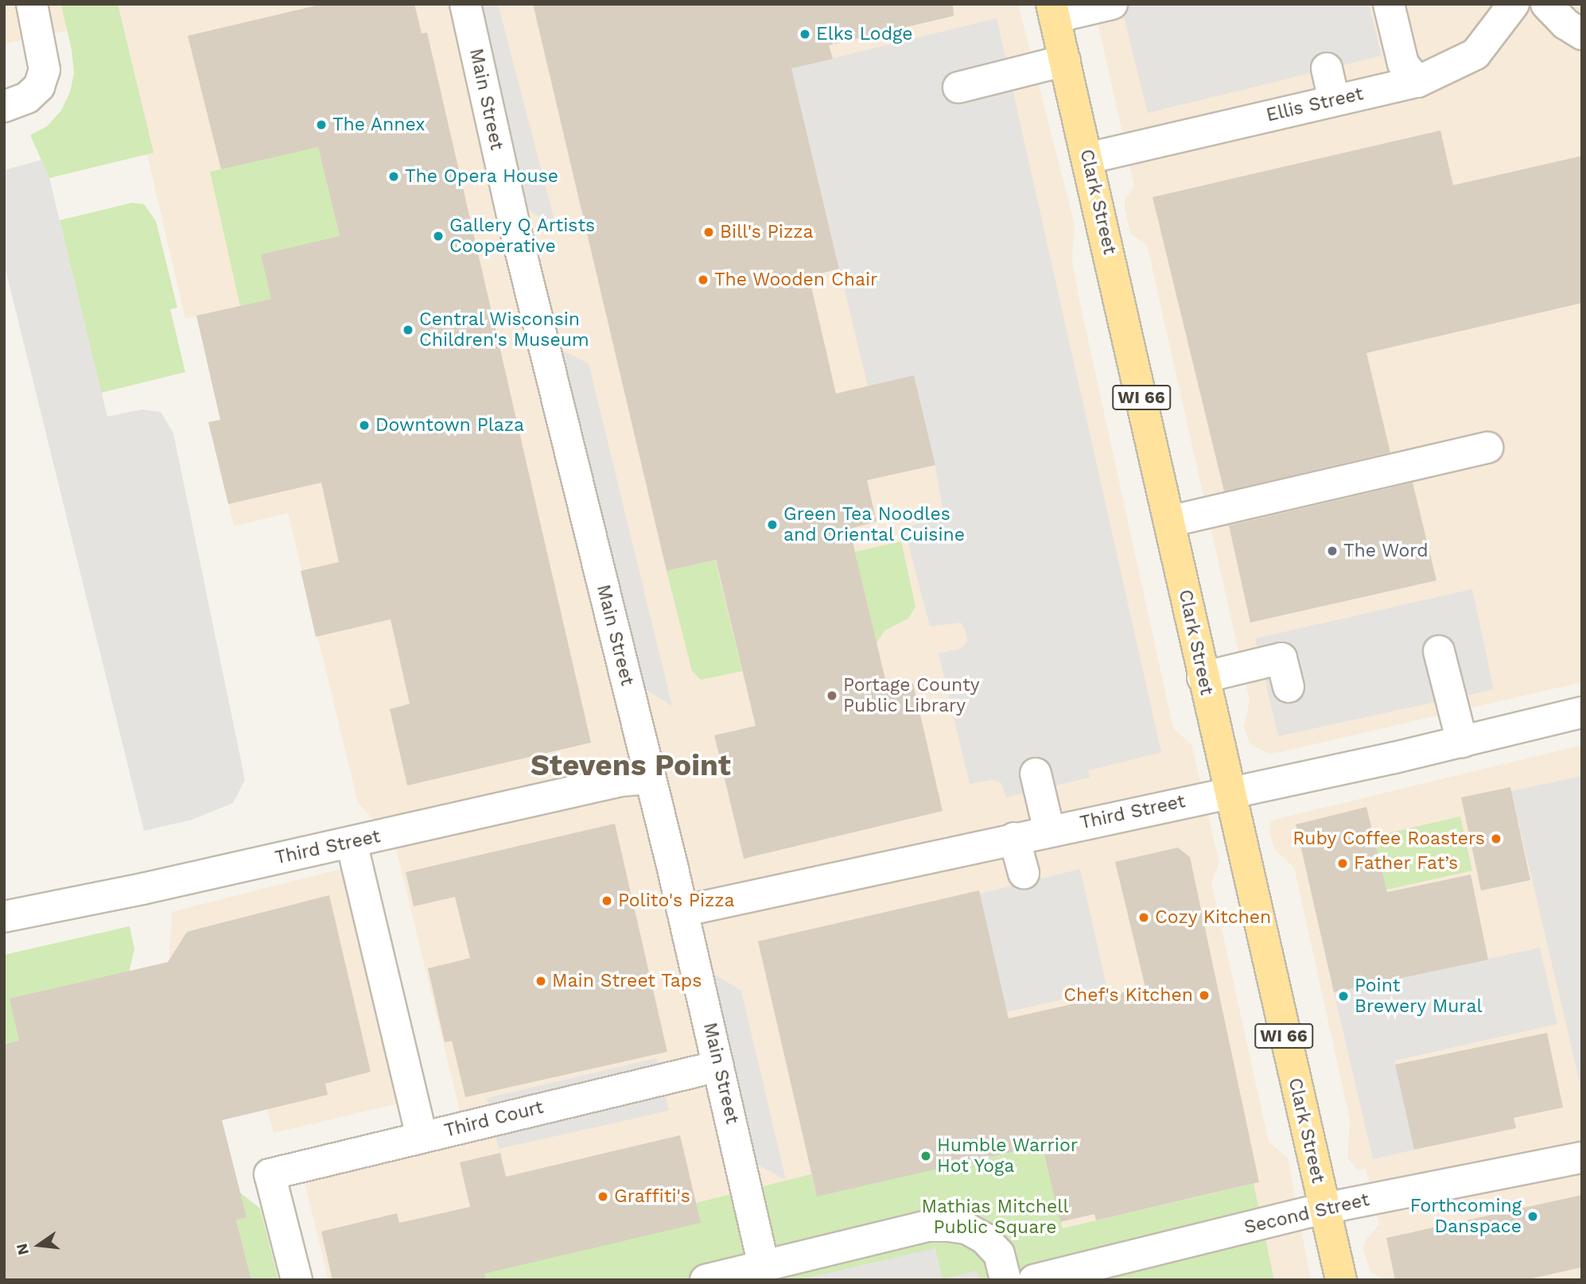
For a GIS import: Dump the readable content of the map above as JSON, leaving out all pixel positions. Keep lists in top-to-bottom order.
{
  "streets": {
    "main road": ["Clark Street", "WI 66"],
    "street": [
      "Main Street",
      "Ellis Street",
      "Third Street",
      "Third Court",
      "Second Street"
    ]
  },
  "crossings": [
    ["Main Street", "Third Street"],
    ["Main Street", "Third Court"],
    ["Ellis Street", "Clark Street"],
    ["Clark Street", "Third Street"],
    ["Clark Street", "Second Street"]
  ],
  "districts": ["Stevens Point"],
  "parks": ["Mathias Mitchell Public Square"],
  "places": [
    "Elks Lodge",
    "The Annex",
    "The Opera House",
    "Bill's Pizza",
    "Gallery Q Artists Cooperative",
    "The Wooden Chair",
    "Central Wisconsin Children's Museum",
    "Downtown Plaza",
    "Green Tea Noodles and Oriental Cuisine",
    "The Word",
    "Portage County Public Library",
    "Ruby Coffee Roasters",
    "Father Fat’s",
    "Polito's Pizza",
    "Cozy Kitchen",
    "Main Street Taps",
    "Chef's Kitchen",
    "Point Brewery Mural",
    "Humble Warrior Hot Yoga",
    "Graffiti's",
    "Forthcoming Danspace"
  ],
  "north": "left"
}
